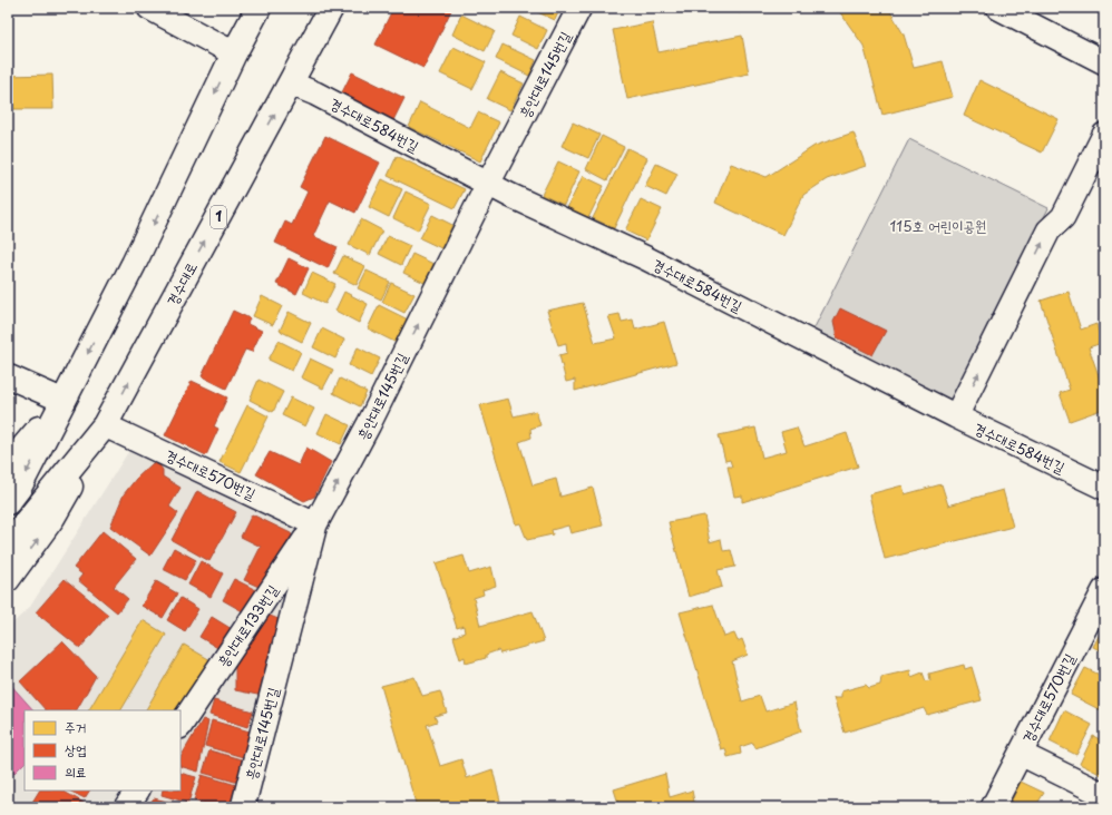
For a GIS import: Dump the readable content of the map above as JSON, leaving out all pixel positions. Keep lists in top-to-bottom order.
{
  "streets": {
    "main road": ["1", "경수대로"],
    "street": [
      "흥안대로145번길",
      "경수대로584번길",
      "경수대로570번길",
      "흥안대로133번길"
    ]
  },
  "crossings": [
    ["흥안대로145번길", "경수대로584번길"],
    ["흥안대로145번길", "경수대로570번길"],
    ["흥안대로145번길", "흥안대로133번길"],
    ["경수대로584번길", "경수대로"],
    ["경수대로", "경수대로570번길"],
    ["경수대로570번길", "흥안대로133번길"]
  ],
  "one_way": ["흥안대로145번길"],
  "parks": ["115호 어린이공원"],
  "legend": ["주거", "상업", "의료"]
}
